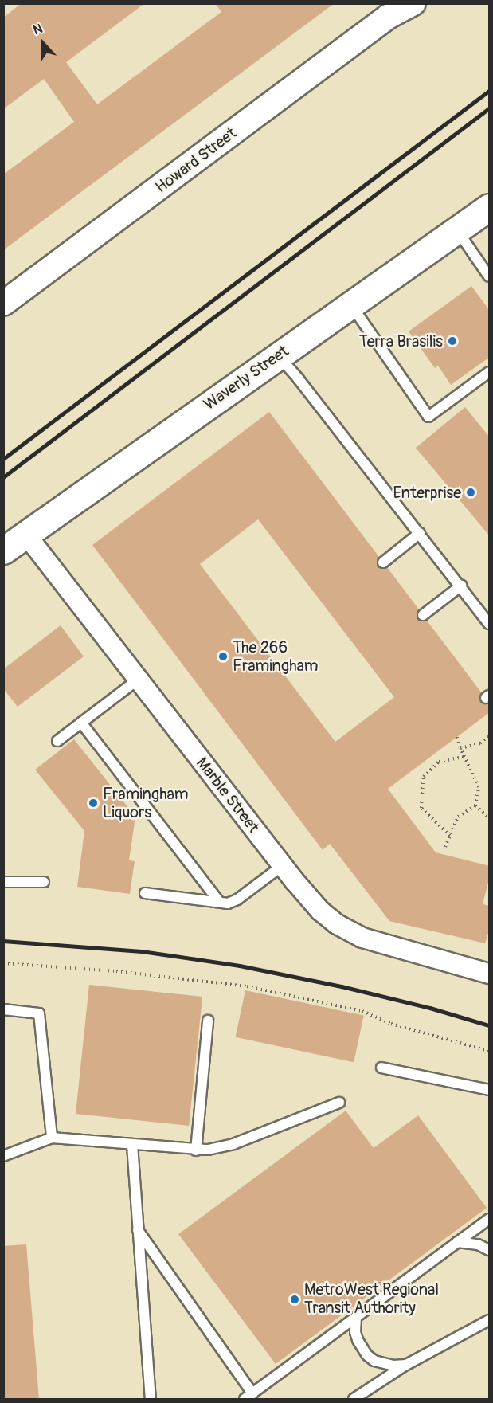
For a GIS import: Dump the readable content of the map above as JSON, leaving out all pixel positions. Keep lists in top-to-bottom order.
{
  "streets": {
    "main road": ["Waverly Street"],
    "street": ["Howard Street", "Marble Street"]
  },
  "crossings": [
    ["Waverly Street", "Marble Street"]
  ],
  "places": [
    "Terra Brasilis",
    "Enterprise",
    "The 266 Framingham",
    "Framingham Liquors",
    "MetroWest Regional Transit Authority"
  ],
  "north": "top"
}
